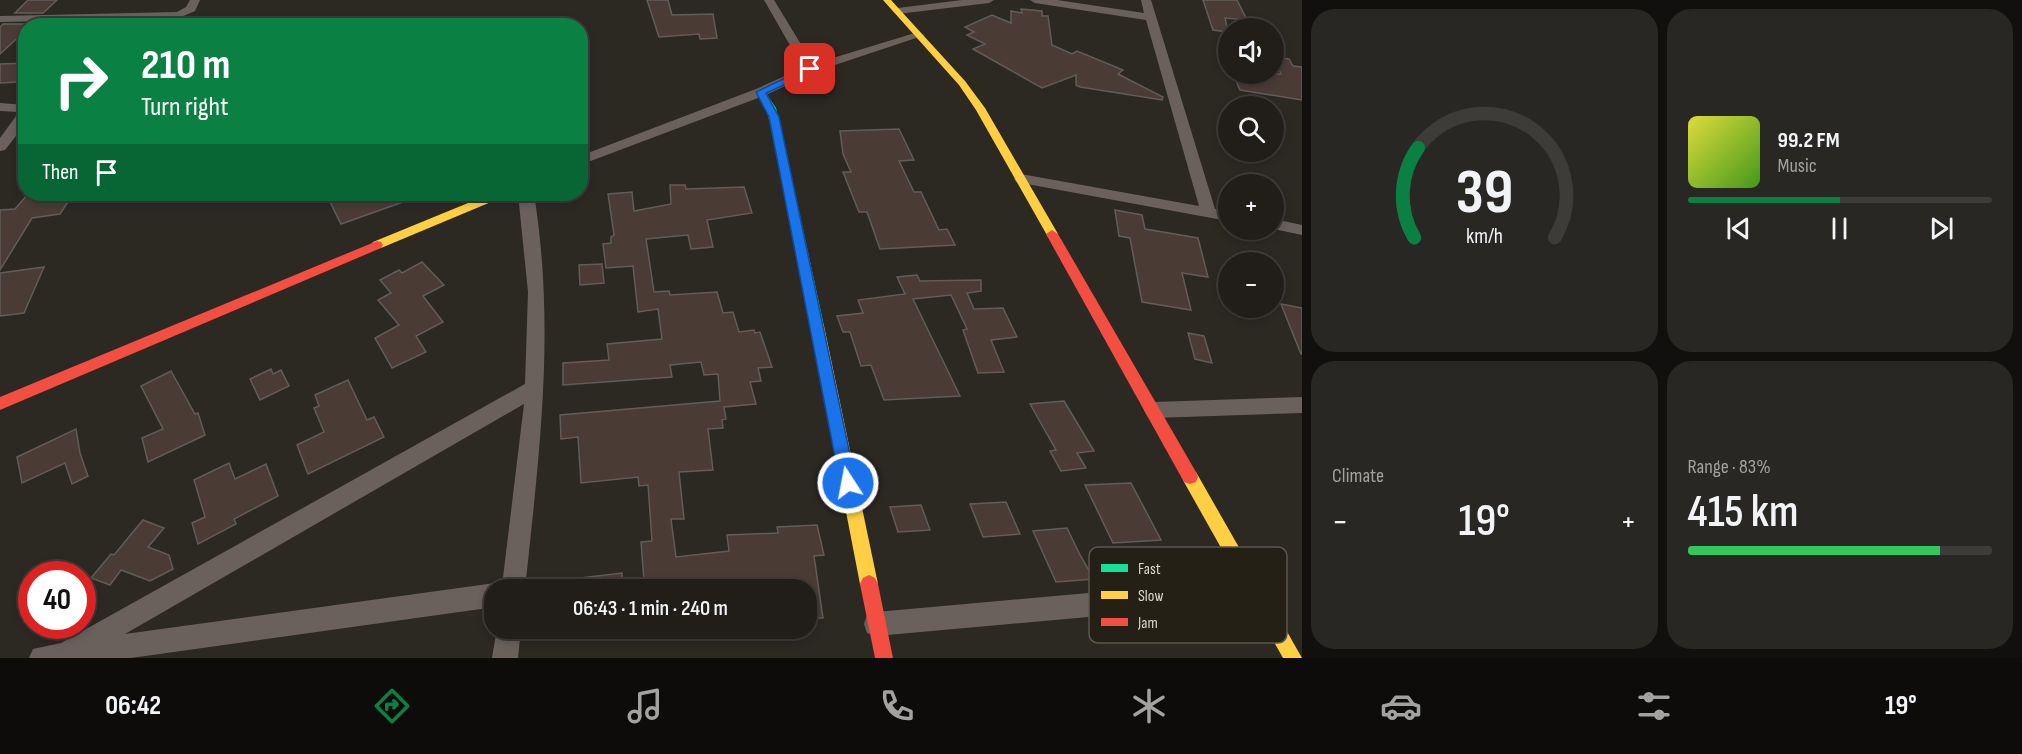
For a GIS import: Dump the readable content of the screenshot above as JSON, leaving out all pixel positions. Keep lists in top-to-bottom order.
{
  "legend": ["Fast", "Slow", "Jam"],
  "page": {
    "map_buttons": ["+", "−"],
    "turn": ["210 m", "Turn right"],
    "song": ["99.2 FM", "Music"],
    "then": "Then",
    "tile": [
      "Climate",
      ["Range · 83%", "415 km"]
    ],
    "heat": ["−", "19°", "+"],
    "limit": "40",
    "trip": "06:43 · 1 min · 240 m",
    "tabs": ["06:42", "19°"],
    "gauge": ["39", "km/h"]
  }
}
